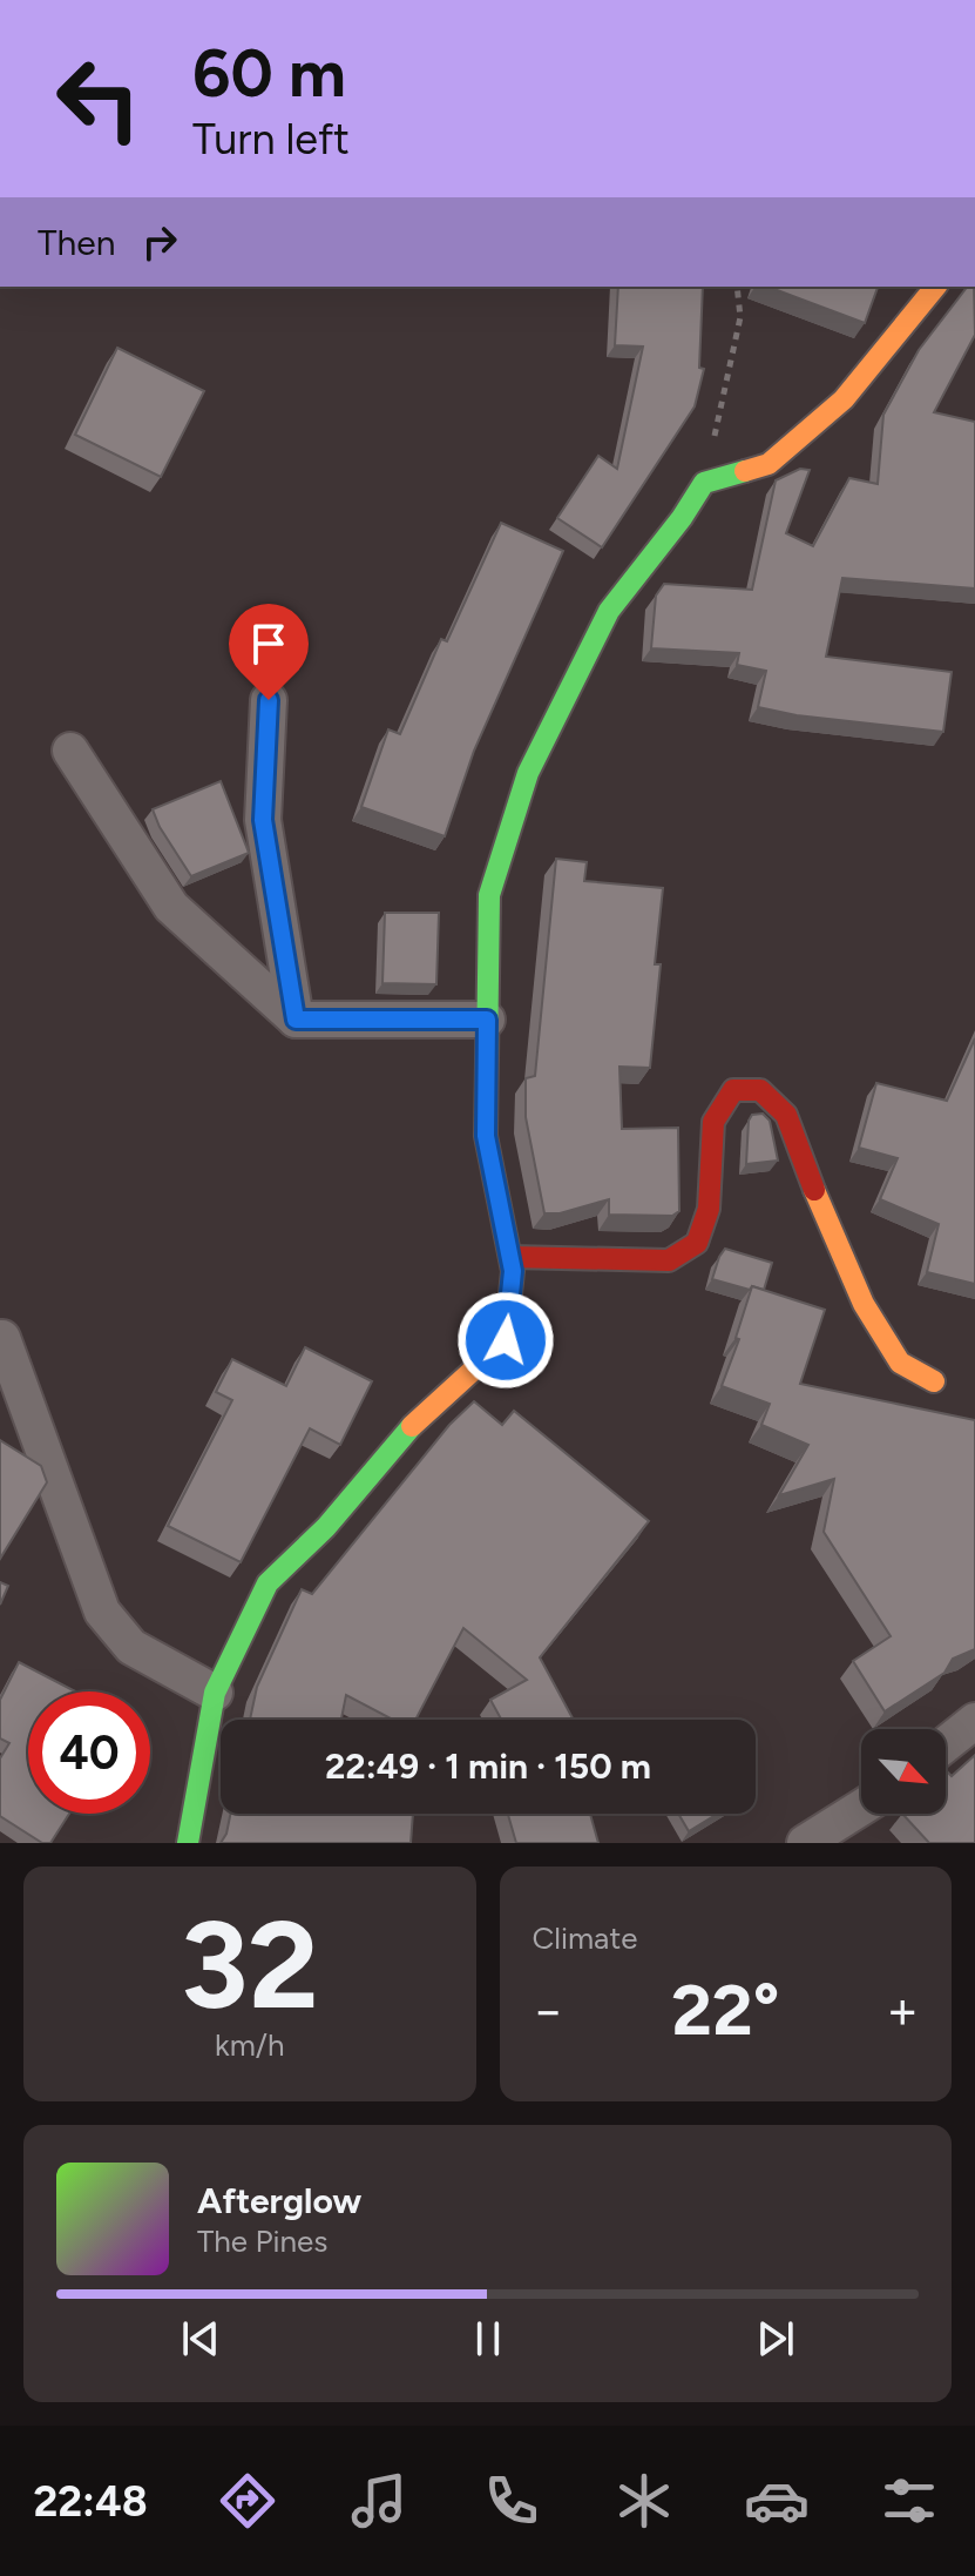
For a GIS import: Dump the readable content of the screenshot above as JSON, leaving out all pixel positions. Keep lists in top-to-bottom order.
{
  "north": "bottom right",
  "page": {
    "turn": ["60 m", "Turn left"],
    "then": "Then",
    "limit": "40",
    "trip": "22:49 · 1 min · 150 m",
    "tile": [
      ["32", "km/h"],
      "Climate"
    ],
    "heat": ["−", "22°", "+"],
    "song": ["Afterglow", "The Pines"],
    "tabs": "22:48"
  }
}
